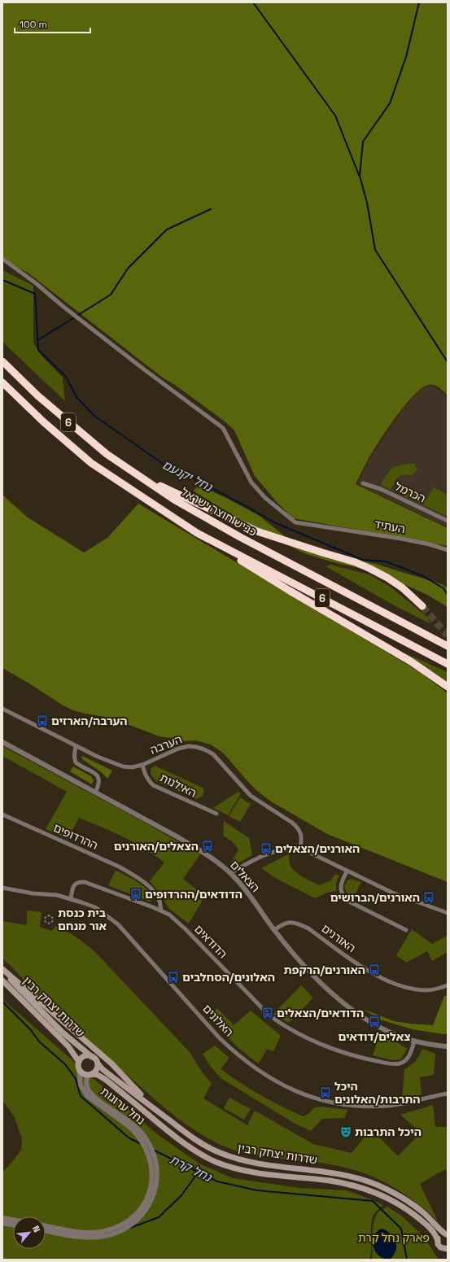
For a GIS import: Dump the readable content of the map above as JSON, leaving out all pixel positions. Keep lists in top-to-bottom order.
{
  "streets": {
    "highway": ["6", "כביש חוצה ישראל"],
    "main road": ["שדרות יצחק רבין"],
    "street": [
      "הכרמל",
      "העתיד",
      "הערבה",
      "האילנות",
      "ההרדופים",
      "הצאלים",
      "האורנים",
      "הדודאים",
      "האלונים",
      "נחל ערוגות"
    ]
  },
  "crossings": [
    ["הערבה", "האילנות"],
    ["ההרדופים", "הדודאים"],
    ["הצאלים", "האורנים"],
    ["הצאלים", "הדודאים"],
    ["הדודאים", "האלונים"],
    ["שדרות יצחק רבין", "נחל ערוגות"]
  ],
  "water": ["נחל יקנעם", "נחל קרת"],
  "parks": ["פארק נחל קרת"],
  "places": {
    "bus stop": [
      "הערבה/הארזים",
      "הצאלים/האורנים",
      "האורנים/הצאלים",
      "הדודאים/ההרדופים",
      "האורנים/הברושים",
      "האורנים/הרקפת",
      "האלונים/הסחלבים",
      "הדודאים/הצאלים",
      "צאלים/דודאים",
      "היכל התרבות/האלונים"
    ],
    "synagogue": ["בית כנסת אור מנחם"],
    "theatre": ["היכל התרבות"]
  },
  "scale_bar": "100 m",
  "north": "top right"
}
